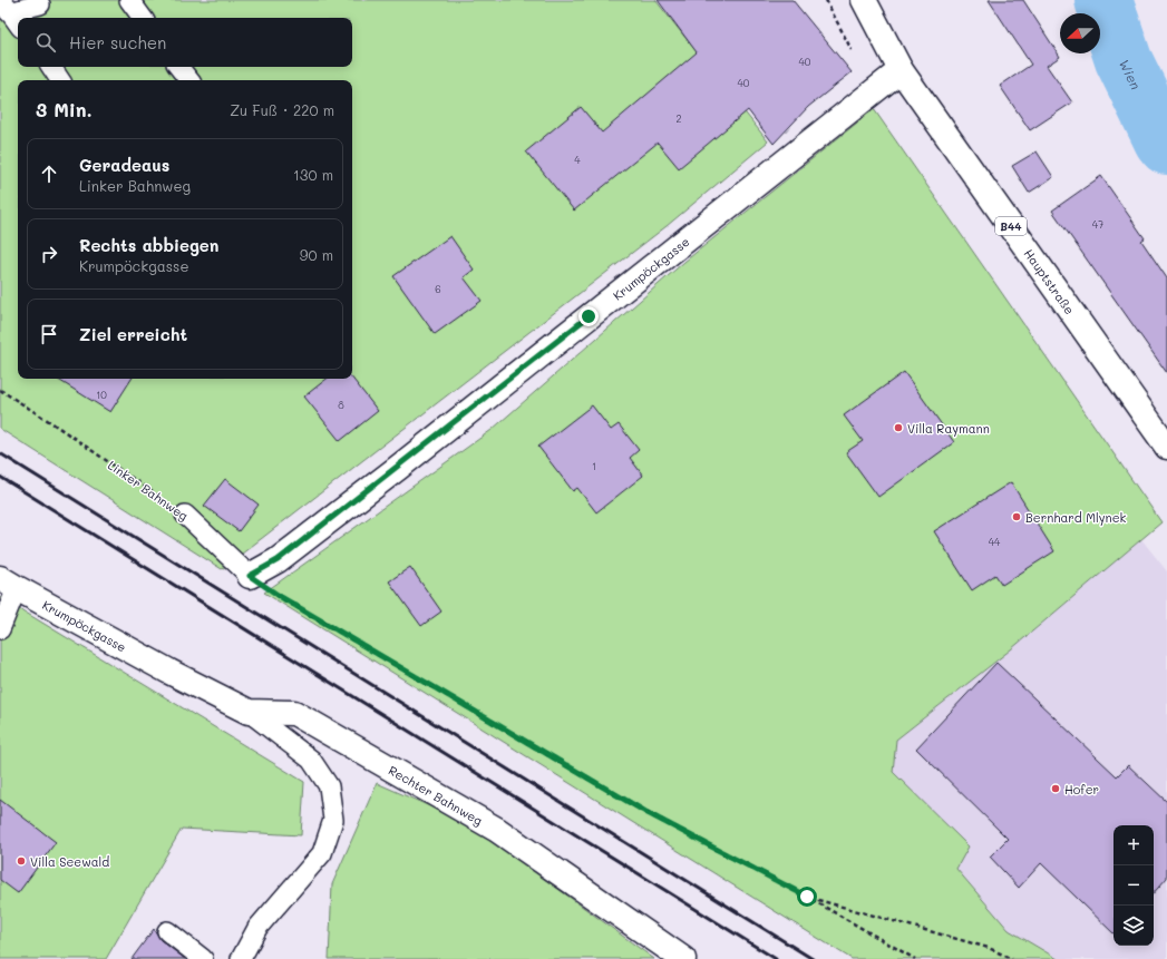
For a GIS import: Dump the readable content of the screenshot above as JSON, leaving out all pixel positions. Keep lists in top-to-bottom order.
{
  "streets": {
    "street": [
      "B44",
      "Krumpöckgasse",
      "Hauptstraße",
      "Rechter Bahnweg"
    ],
    "lane": ["Linker Bahnweg"]
  },
  "crossings": [
    ["Krumpöckgasse", "Hauptstraße"],
    ["Krumpöckgasse", "Linker Bahnweg"],
    ["Krumpöckgasse", "Rechter Bahnweg"]
  ],
  "water": ["Wien"],
  "places": [
    "Villa Raymann",
    "Bernhard Mlynek",
    "Hofer",
    "Villa Seewald"
  ],
  "house_numbers": [
    "40",
    "40",
    "2",
    "4",
    "47",
    "6",
    "10",
    "8",
    "1",
    "44"
  ],
  "north": "left",
  "page": {
    "search": "Hier suchen",
    "heading": ["3 Min.", "Zu Fuß · 220 m"],
    "list": [
      ["Geradeaus", "Linker Bahnweg", "130 m"],
      ["Rechts abbiegen", "Krumpöckgasse", "90 m"],
      "Ziel erreicht"
    ],
    "map_buttons": ["+", "−"]
  }
}
